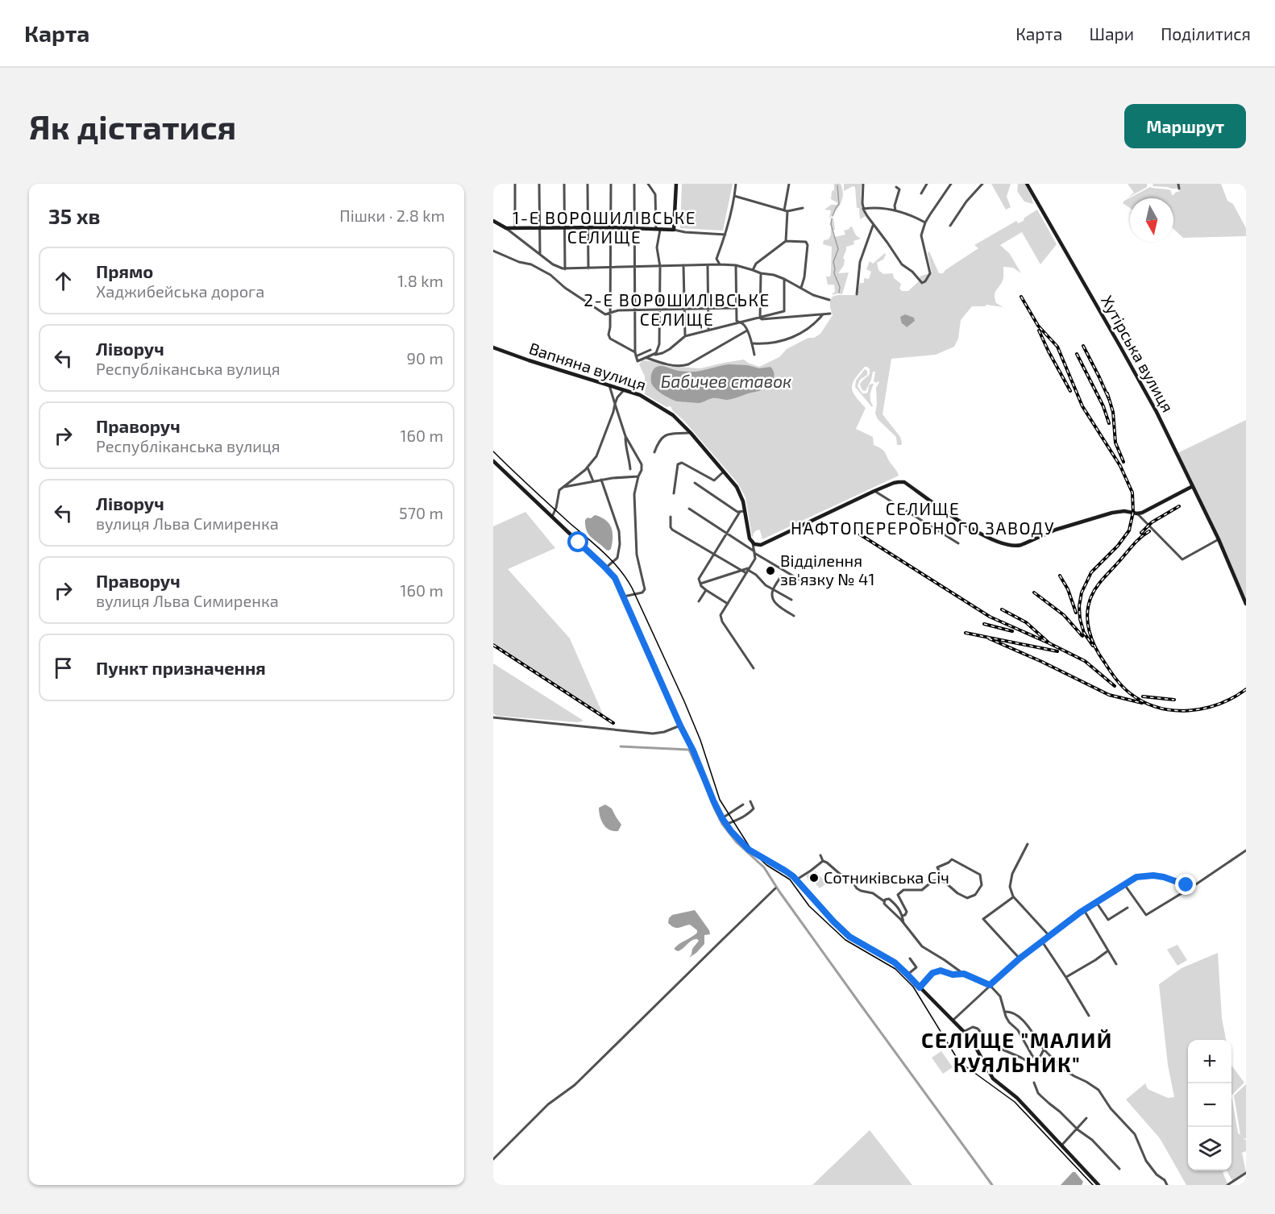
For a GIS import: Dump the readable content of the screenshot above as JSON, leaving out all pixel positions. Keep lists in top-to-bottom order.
{
  "streets": {
    "street": ["Хутірська вулиця", "Вапняна вулиця"]
  },
  "districts": [
    "1-Е ВОРОШИЛІВСЬКЕ СЕЛИЩЕ",
    "2-Е ВОРОШИЛІВСЬКЕ СЕЛИЩЕ",
    "СЕЛИЩЕ НАФТОПЕРЕРОБНОГО ЗАВОДУ",
    "СЕЛИЩЕ \"МАЛИЙ КУЯЛЬНИК\""
  ],
  "water": ["Бабичев ставок"],
  "places": ["Відділення зв'язку № 41", "Сотниківська Січ"],
  "north": "bottom",
  "page": {
    "header": "Карта",
    "nav": ["Карта", "Шари", "Поділитися"],
    "buttons": "Маршрут",
    "title": "Як дістатися",
    "heading": ["35 хв", "Пішки · 2.8 km"],
    "list": [
      ["Прямо", "Хаджибейська дорога", "1.8 km"],
      ["Ліворуч", "Республіканська вулиця", "90 m"],
      ["Праворуч", "Республіканська вулиця", "160 m"],
      ["Ліворуч", "вулиця Льва Симиренка", "570 m"],
      ["Праворуч", "вулиця Льва Симиренка", "160 m"],
      "Пункт призначення"
    ],
    "map_buttons": ["+", "−"]
  }
}
